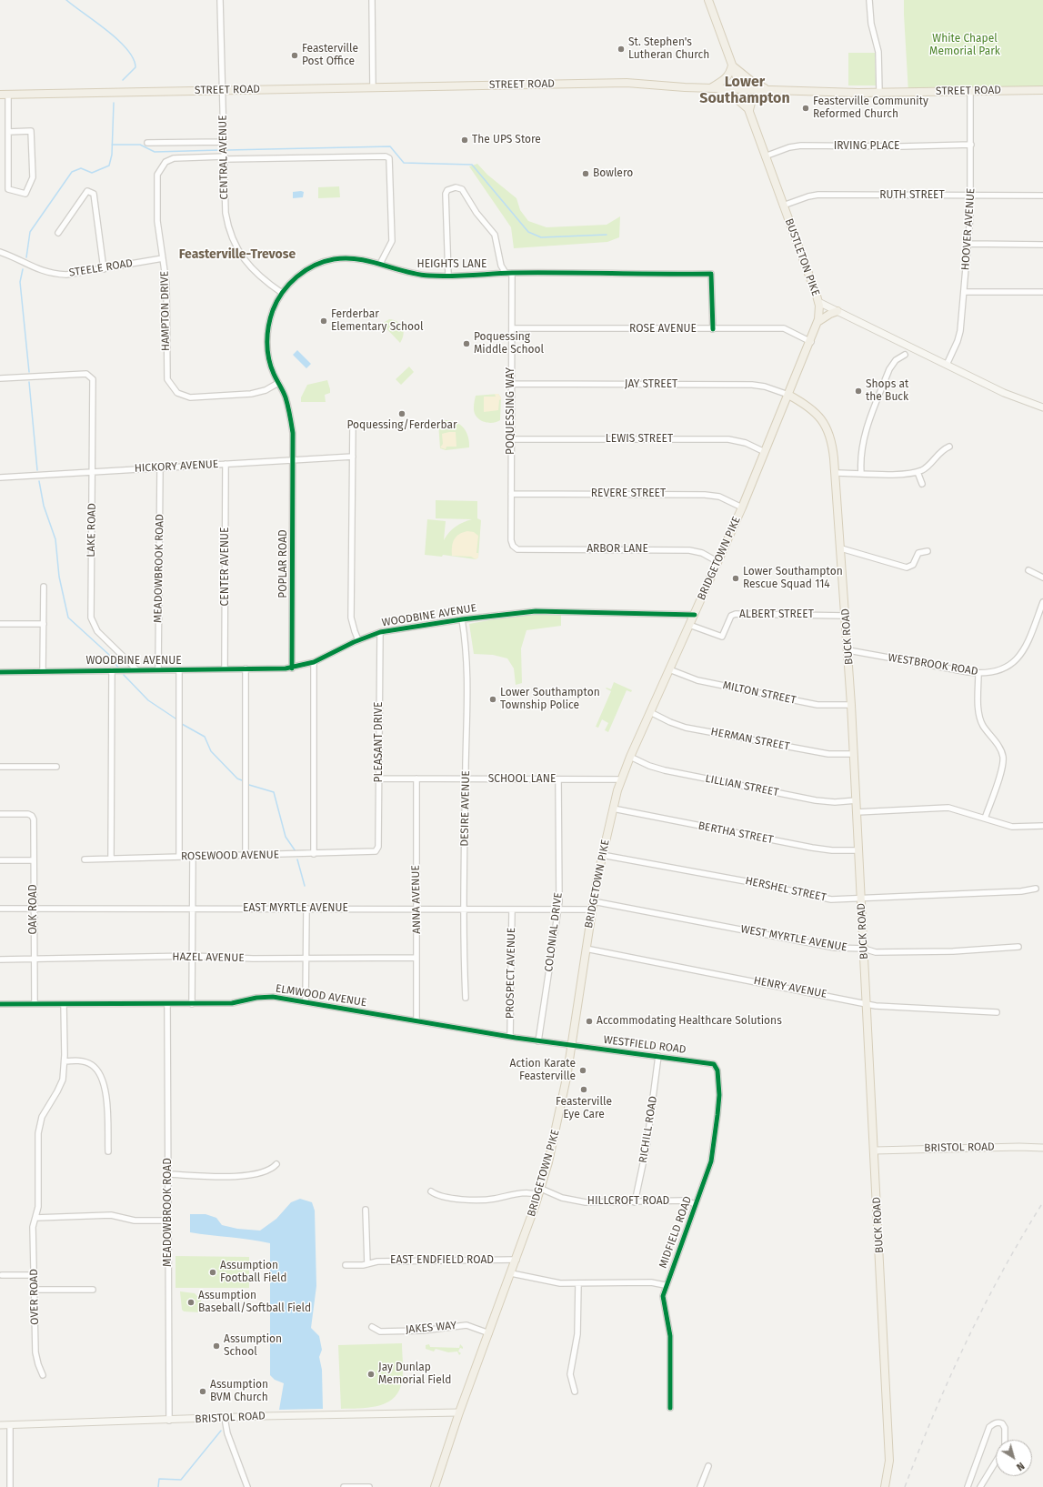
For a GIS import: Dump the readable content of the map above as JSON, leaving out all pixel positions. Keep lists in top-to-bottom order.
{
  "streets": {
    "main road": [
      "STREET ROAD",
      "BUSTLETON PIKE",
      "BRIDGETOWN PIKE",
      "BUCK ROAD",
      "BRISTOL ROAD"
    ],
    "street": [
      "IRVING PLACE",
      "CENTRAL AVENUE",
      "RUTH STREET",
      "HOOVER AVENUE",
      "HEIGHTS LANE",
      "STEELE ROAD",
      "HAMPTON DRIVE",
      "ROSE AVENUE",
      "JAY STREET",
      "POQUESSING WAY",
      "LEWIS STREET",
      "HICKORY AVENUE",
      "REVERE STREET",
      "LAKE ROAD",
      "ARBOR LANE",
      "POPLAR ROAD",
      "CENTER AVENUE",
      "MEADOWBROOK ROAD",
      "ALBERT STREET",
      "WOODBINE AVENUE",
      "WESTBROOK ROAD",
      "MILTON STREET",
      "HERMAN STREET",
      "PLEASANT DRIVE",
      "SCHOOL LANE",
      "LILLIAN STREET",
      "DESIRE AVENUE",
      "BERTHA STREET",
      "ROSEWOOD AVENUE",
      "HERSHEL STREET",
      "ANNA AVENUE",
      "EAST MYRTLE AVENUE",
      "OAK ROAD",
      "COLONIAL DRIVE",
      "WEST MYRTLE AVENUE",
      "HAZEL AVENUE",
      "PROSPECT AVENUE",
      "HENRY AVENUE",
      "ELMWOOD AVENUE",
      "WESTFIELD ROAD",
      "RICHILL ROAD",
      "HILLCROFT ROAD",
      "MIDFIELD ROAD",
      "EAST ENDFIELD ROAD",
      "OVER ROAD",
      "JAKES WAY"
    ]
  },
  "crossings": [
    ["STREET ROAD", "CENTRAL AVENUE"],
    ["STREET ROAD", "HOOVER AVENUE"],
    ["STREET ROAD", "BUSTLETON PIKE"],
    ["IRVING PLACE", "HOOVER AVENUE"],
    ["IRVING PLACE", "BUSTLETON PIKE"],
    ["CENTRAL AVENUE", "HEIGHTS LANE"],
    ["CENTRAL AVENUE", "HAMPTON DRIVE"],
    ["RUTH STREET", "HOOVER AVENUE"],
    ["RUTH STREET", "BUSTLETON PIKE"],
    ["HOOVER AVENUE", "BUSTLETON PIKE"],
    ["BUSTLETON PIKE", "BRIDGETOWN PIKE"],
    ["HEIGHTS LANE", "HAMPTON DRIVE"],
    ["HEIGHTS LANE", "ROSE AVENUE"],
    ["HEIGHTS LANE", "POQUESSING WAY"],
    ["HEIGHTS LANE", "HICKORY AVENUE"],
    ["HEIGHTS LANE", "POPLAR ROAD"],
    ["STEELE ROAD", "HAMPTON DRIVE"],
    ["ROSE AVENUE", "POQUESSING WAY"],
    ["ROSE AVENUE", "BRIDGETOWN PIKE"],
    ["JAY STREET", "POQUESSING WAY"],
    ["JAY STREET", "BRIDGETOWN PIKE"],
    ["JAY STREET", "BUCK ROAD"],
    ["POQUESSING WAY", "LEWIS STREET"],
    ["POQUESSING WAY", "REVERE STREET"],
    ["POQUESSING WAY", "ARBOR LANE"],
    ["LEWIS STREET", "BRIDGETOWN PIKE"],
    ["HICKORY AVENUE", "LAKE ROAD"],
    ["HICKORY AVENUE", "POPLAR ROAD"],
    ["HICKORY AVENUE", "CENTER AVENUE"],
    ["HICKORY AVENUE", "MEADOWBROOK ROAD"],
    ["REVERE STREET", "BRIDGETOWN PIKE"],
    ["LAKE ROAD", "WOODBINE AVENUE"],
    ["ARBOR LANE", "BRIDGETOWN PIKE"],
    ["BRIDGETOWN PIKE", "ALBERT STREET"],
    ["BRIDGETOWN PIKE", "WOODBINE AVENUE"],
    ["BRIDGETOWN PIKE", "BUCK ROAD"],
    ["BRIDGETOWN PIKE", "MILTON STREET"],
    ["BRIDGETOWN PIKE", "HERMAN STREET"],
    ["BRIDGETOWN PIKE", "SCHOOL LANE"],
    ["BRIDGETOWN PIKE", "LILLIAN STREET"],
    ["BRIDGETOWN PIKE", "BERTHA STREET"],
    ["BRIDGETOWN PIKE", "HERSHEL STREET"],
    ["BRIDGETOWN PIKE", "EAST MYRTLE AVENUE"],
    ["BRIDGETOWN PIKE", "WEST MYRTLE AVENUE"],
    ["BRIDGETOWN PIKE", "HENRY AVENUE"],
    ["BRIDGETOWN PIKE", "ELMWOOD AVENUE"],
    ["BRIDGETOWN PIKE", "WESTFIELD ROAD"],
    ["BRIDGETOWN PIKE", "BRISTOL ROAD"],
    ["BRIDGETOWN PIKE", "HILLCROFT ROAD"],
    ["BRIDGETOWN PIKE", "EAST ENDFIELD ROAD"],
    ["BRIDGETOWN PIKE", "JAKES WAY"],
    ["POPLAR ROAD", "WOODBINE AVENUE"],
    ["CENTER AVENUE", "WOODBINE AVENUE"],
    ["MEADOWBROOK ROAD", "WOODBINE AVENUE"],
    ["MEADOWBROOK ROAD", "ELMWOOD AVENUE"],
    ["MEADOWBROOK ROAD", "BRISTOL ROAD"],
    ["ALBERT STREET", "BUCK ROAD"],
    ["WOODBINE AVENUE", "PLEASANT DRIVE"],
    ["WOODBINE AVENUE", "DESIRE AVENUE"],
    ["BUCK ROAD", "WESTBROOK ROAD"],
    ["BUCK ROAD", "MILTON STREET"],
    ["BUCK ROAD", "HERMAN STREET"],
    ["BUCK ROAD", "LILLIAN STREET"],
    ["BUCK ROAD", "BERTHA STREET"],
    ["BUCK ROAD", "HERSHEL STREET"],
    ["BUCK ROAD", "WEST MYRTLE AVENUE"],
    ["BUCK ROAD", "HENRY AVENUE"],
    ["BUCK ROAD", "BRISTOL ROAD"],
    ["PLEASANT DRIVE", "SCHOOL LANE"],
    ["PLEASANT DRIVE", "ROSEWOOD AVENUE"],
    ["SCHOOL LANE", "DESIRE AVENUE"],
    ["SCHOOL LANE", "ANNA AVENUE"],
    ["SCHOOL LANE", "COLONIAL DRIVE"],
    ["DESIRE AVENUE", "EAST MYRTLE AVENUE"],
    ["ANNA AVENUE", "EAST MYRTLE AVENUE"],
    ["ANNA AVENUE", "HAZEL AVENUE"],
    ["ANNA AVENUE", "ELMWOOD AVENUE"],
    ["EAST MYRTLE AVENUE", "OAK ROAD"],
    ["EAST MYRTLE AVENUE", "COLONIAL DRIVE"],
    ["EAST MYRTLE AVENUE", "PROSPECT AVENUE"],
    ["OAK ROAD", "HAZEL AVENUE"],
    ["OAK ROAD", "ELMWOOD AVENUE"],
    ["COLONIAL DRIVE", "ELMWOOD AVENUE"],
    ["PROSPECT AVENUE", "ELMWOOD AVENUE"],
    ["ELMWOOD AVENUE", "WESTFIELD ROAD"],
    ["ELMWOOD AVENUE", "OVER ROAD"],
    ["WESTFIELD ROAD", "RICHILL ROAD"],
    ["WESTFIELD ROAD", "MIDFIELD ROAD"],
    ["RICHILL ROAD", "HILLCROFT ROAD"],
    ["HILLCROFT ROAD", "MIDFIELD ROAD"]
  ],
  "districts": ["Lower Southampton", "Feasterville-Trevose"],
  "parks": ["White Chapel Memorial Park"],
  "places": [
    "St. Stephen's Lutheran Church",
    "Feasterville Post Office",
    "Feasterville Community Reformed Church",
    "The UPS Store",
    "Bowlero",
    "Ferderbar Elementary School",
    "Poquessing Middle School",
    "Shops at the Buck",
    "Poquessing/Ferderbar",
    "Lower Southampton Rescue Squad 114",
    "Lower Southampton Township Police",
    "Accommodating Healthcare Solutions",
    "Action Karate Feasterville",
    "Feasterville Eye Care",
    "Assumption Football Field",
    "Assumption Baseball/Softball Field",
    "Assumption School",
    "Jay Dunlap Memorial Field",
    "Assumption BVM Church"
  ],
  "north": "bottom right"
}
